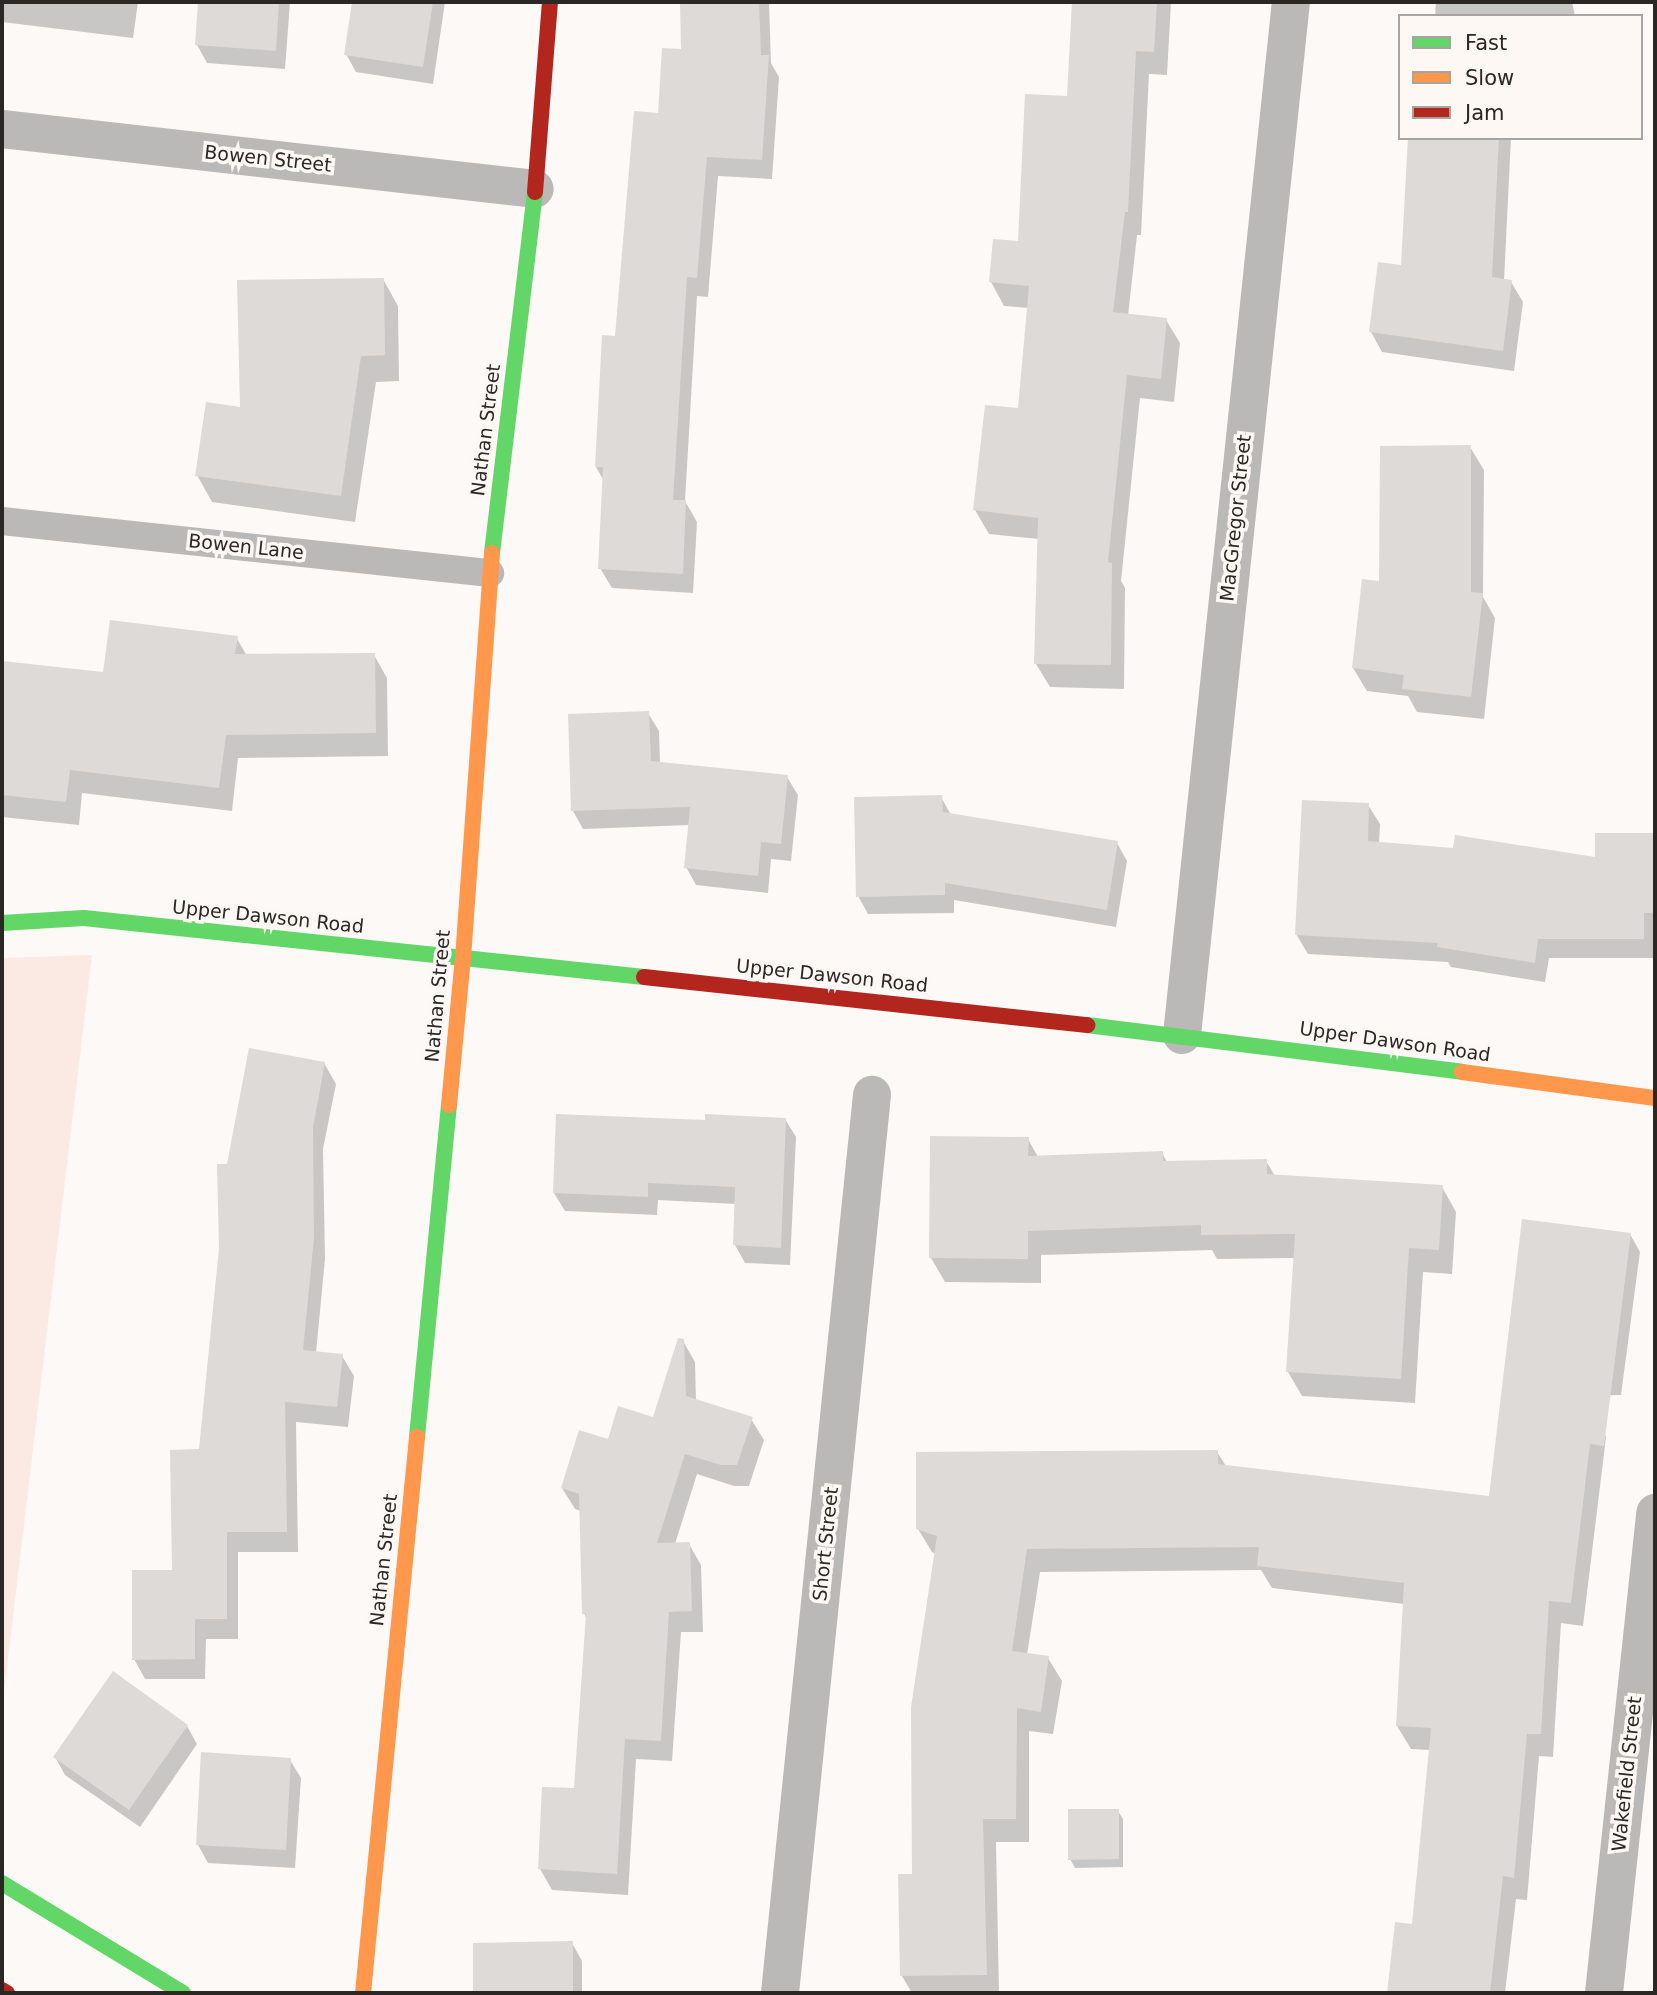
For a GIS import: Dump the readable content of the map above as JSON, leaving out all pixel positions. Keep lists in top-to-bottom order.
{
  "streets": {
    "main road": ["Nathan Street", "Upper Dawson Road"],
    "street": [
      "Bowen Street",
      "MacGregor Street",
      "Short Street",
      "Wakefield Street"
    ],
    "lane": ["Bowen Lane"]
  },
  "crossings": [
    ["Bowen Street", "Nathan Street"],
    ["Nathan Street", "Bowen Lane"],
    ["Nathan Street", "Upper Dawson Road"],
    ["MacGregor Street", "Upper Dawson Road"]
  ],
  "legend": ["Fast", "Slow", "Jam"]
}
